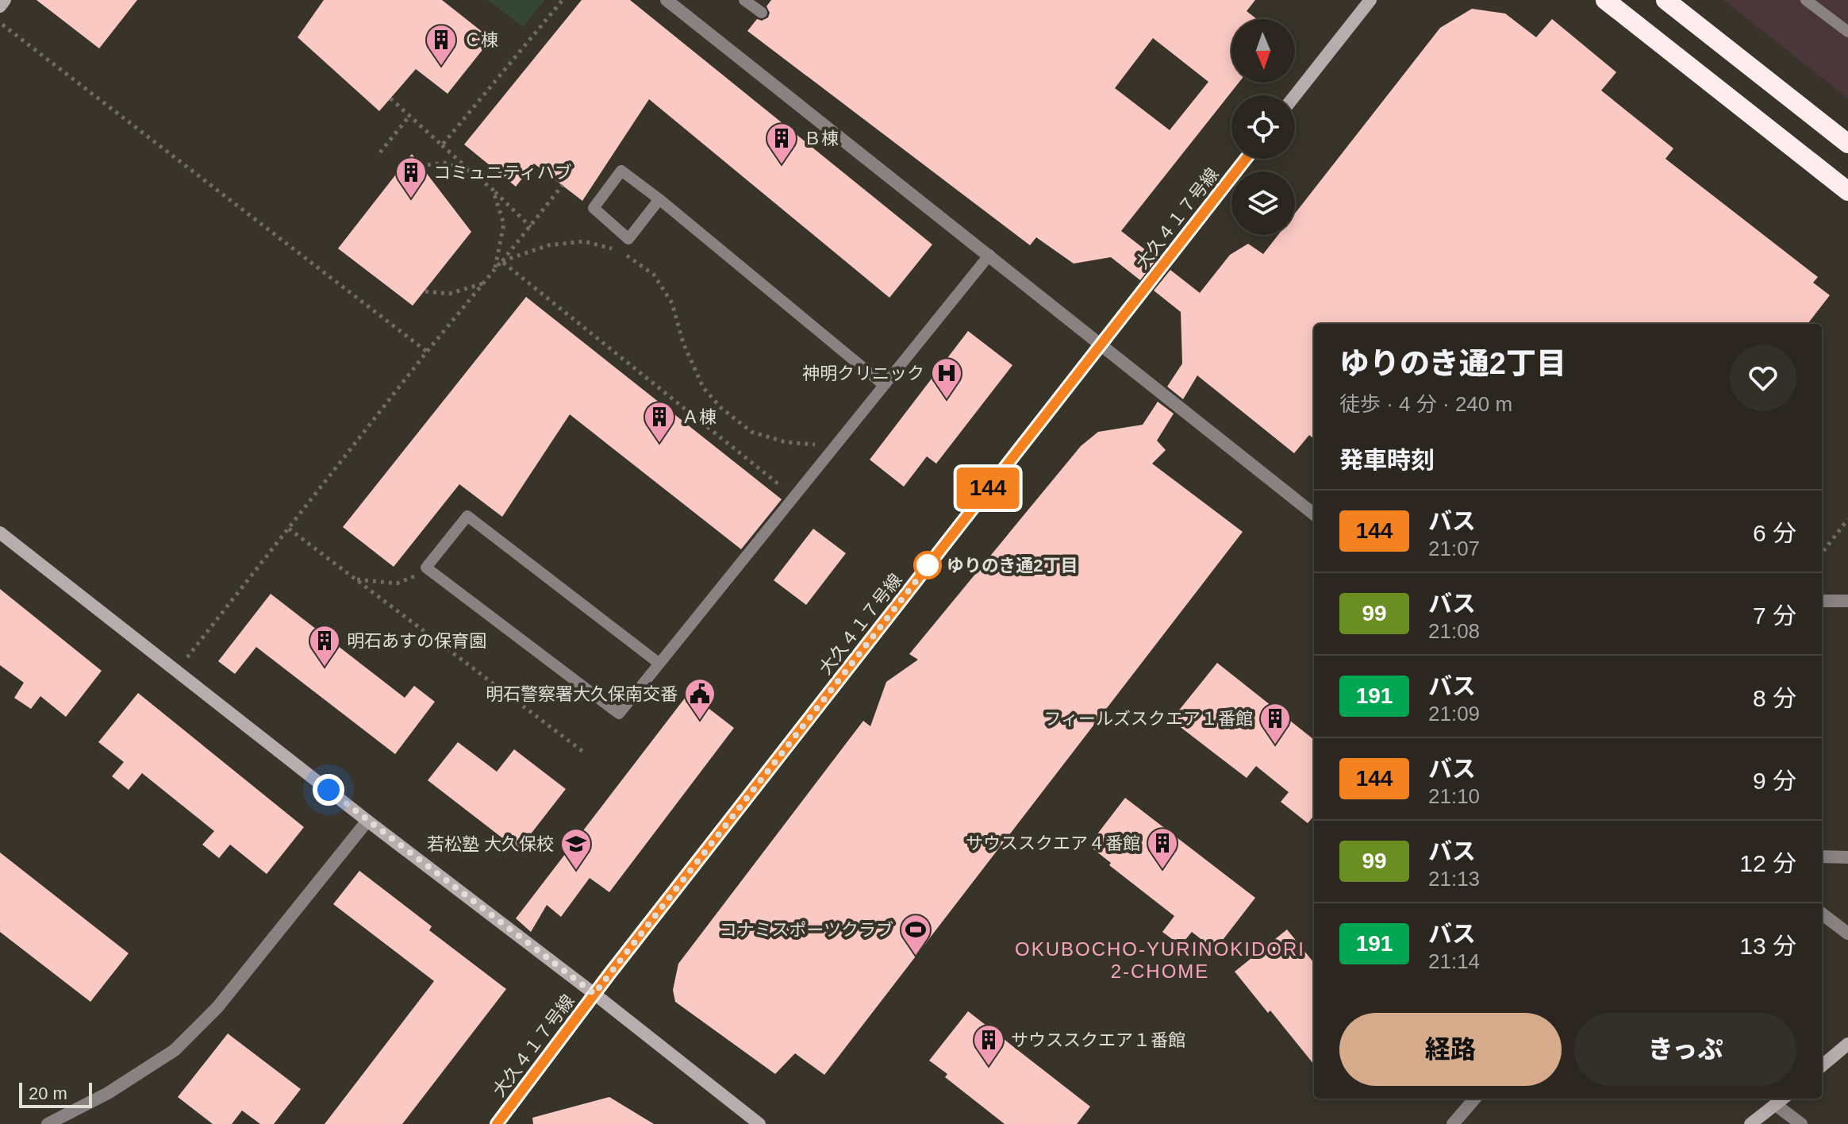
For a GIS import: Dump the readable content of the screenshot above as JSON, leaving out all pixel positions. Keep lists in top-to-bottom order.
{
  "streets": {
    "street": ["大久４１７号線"]
  },
  "districts": ["OKUBOCHO-YURINOKIDORI 2-CHOME"],
  "places": {
    "building": [
      "Ｃ棟",
      "Ｂ棟",
      "コミュニティハブ",
      "Ａ棟",
      "明石あすの保育園",
      "フィールズスクエア１番館",
      "サウススクエア４番館",
      "サウススクエア１番館"
    ],
    "hospital": ["神明クリニック"],
    "other": ["ゆりのき通2丁目"],
    "public building": ["明石警察署大久保南交番"],
    "school or university": ["若松塾 大久保校"],
    "sports": ["コナミスポーツクラブ"]
  },
  "lines": ["bus line 144"],
  "scale_bar": "20 m",
  "north": "bottom",
  "page": {
    "on_map": "144",
    "heading": [
      ["ゆりのき通2丁目", "徒歩 · 4 分 · 240 m"],
      "発車時刻"
    ],
    "list": [
      {
        "mark": "144",
        "name": "バス",
        "note": "21:07",
        "value": "6 分"
      },
      {
        "mark": "99",
        "name": "バス",
        "note": "21:08",
        "value": "7 分"
      },
      {
        "mark": "191",
        "name": "バス",
        "note": "21:09",
        "value": "8 分"
      },
      {
        "mark": "144",
        "name": "バス",
        "note": "21:10",
        "value": "9 分"
      },
      {
        "mark": "99",
        "name": "バス",
        "note": "21:13",
        "value": "12 分"
      },
      {
        "mark": "191",
        "name": "バス",
        "note": "21:14",
        "value": "13 分"
      }
    ],
    "buttons": ["経路", "きっぷ"],
    "scale": "20 m"
  }
}
